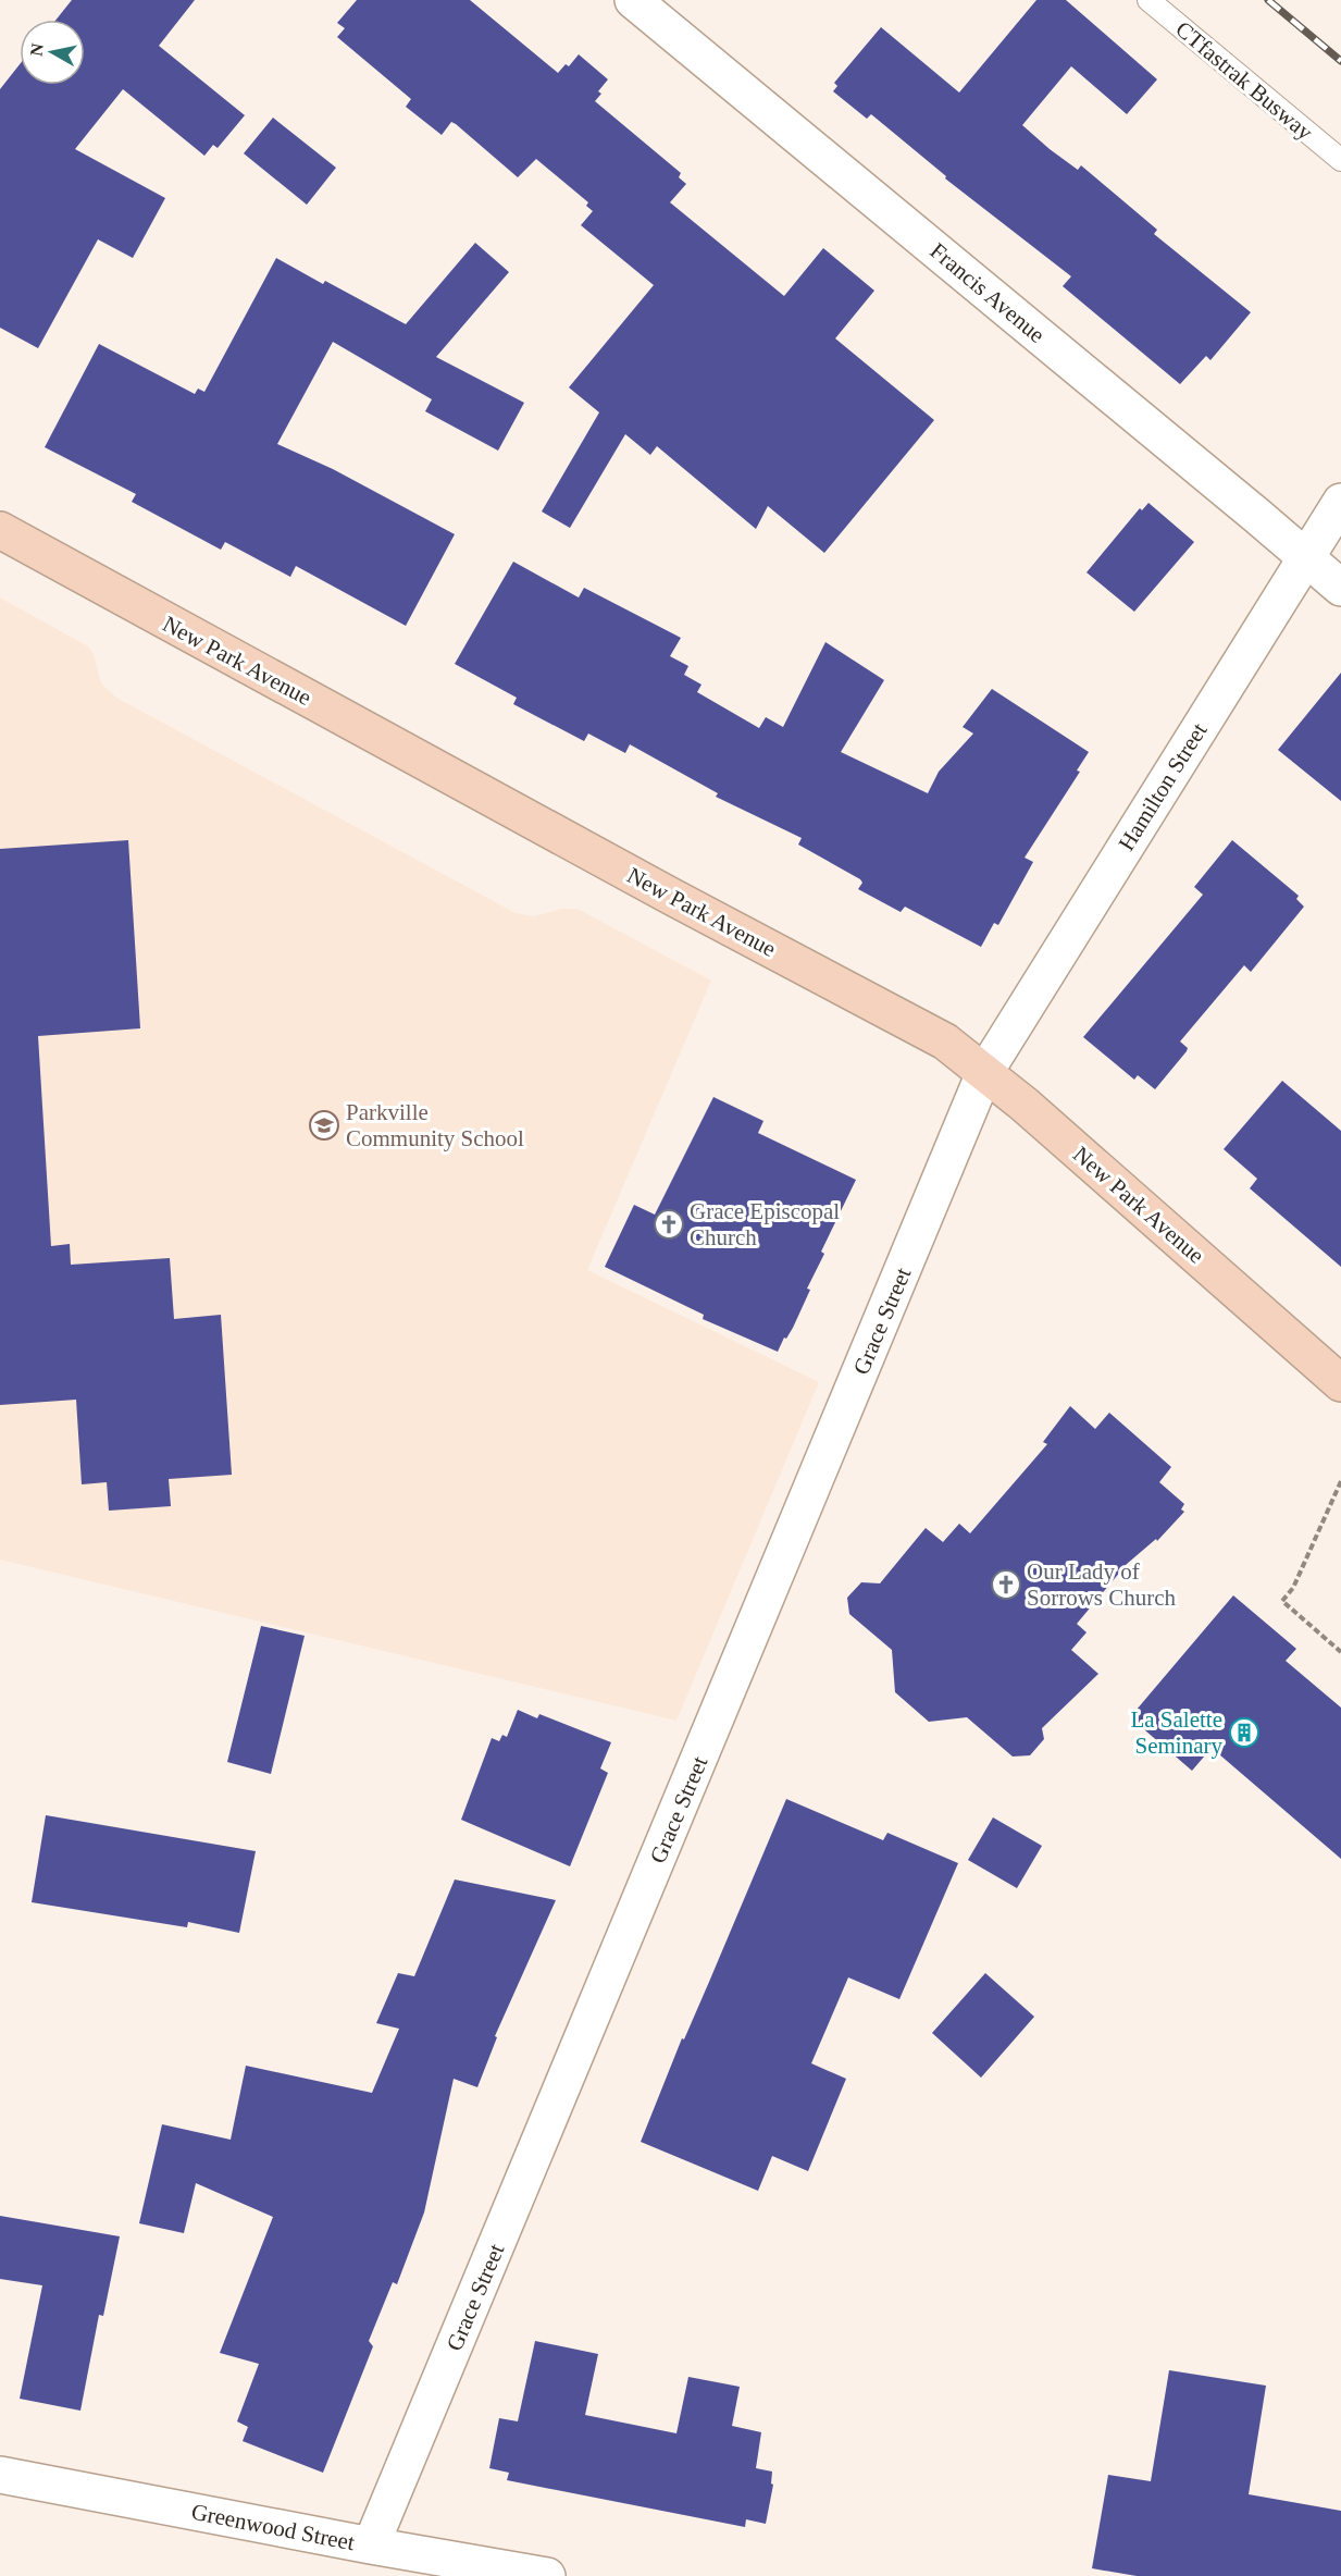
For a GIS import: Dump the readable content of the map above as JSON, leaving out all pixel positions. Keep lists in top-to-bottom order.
{
  "streets": {
    "main road": ["New Park Avenue"],
    "street": [
      "Francis Avenue",
      "Hamilton Street",
      "Grace Street",
      "Greenwood Street"
    ],
    "lane": ["CTfastrak Busway"]
  },
  "crossings": [
    ["Francis Avenue", "Hamilton Street"],
    ["New Park Avenue", "Hamilton Street"],
    ["New Park Avenue", "Grace Street"],
    ["Hamilton Street", "Grace Street"],
    ["Grace Street", "Greenwood Street"]
  ],
  "places": {
    "school or university": ["Parkville Community School"],
    "church": ["Grace Episcopal Church", "Our Lady of Sorrows Church"],
    "building": ["La Salette Seminary"]
  },
  "north": "left"
}
